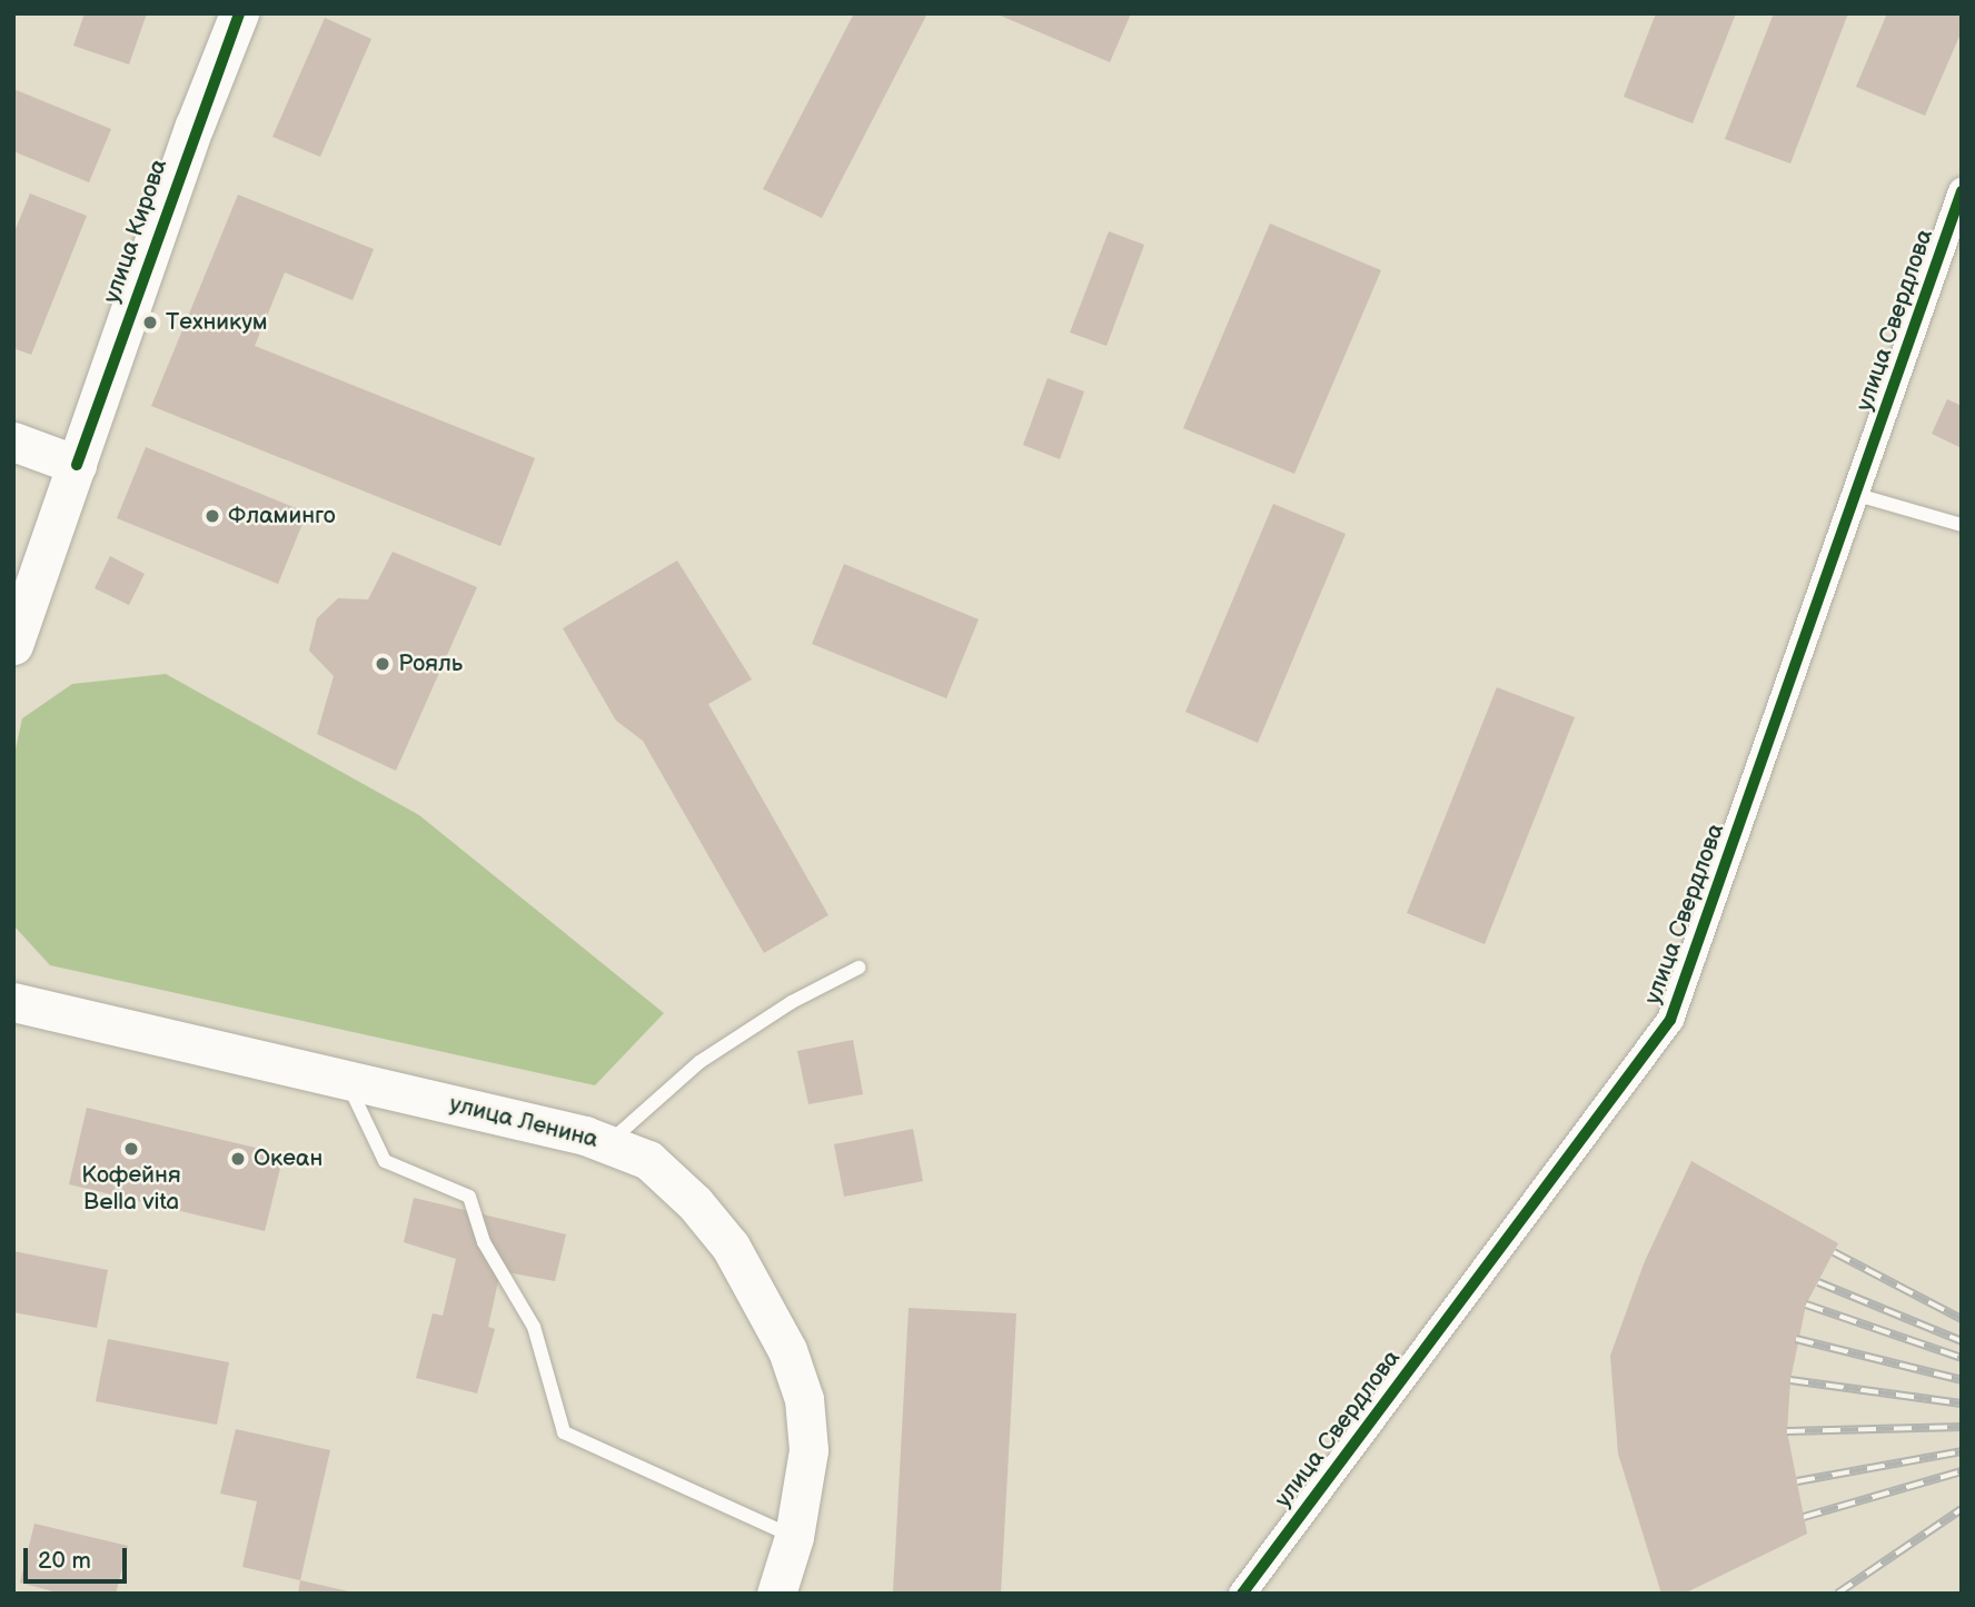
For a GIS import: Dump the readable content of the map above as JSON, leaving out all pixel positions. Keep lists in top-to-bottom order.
{
  "streets": {
    "main road": ["улица Кирова", "улица Ленина"],
    "street": ["улица Свердлова"]
  },
  "places": [
    "Техникум",
    "Фламинго",
    "Рояль",
    "Кофейня Bella vita",
    "Океан"
  ],
  "scale_bar": "20 m"
}
